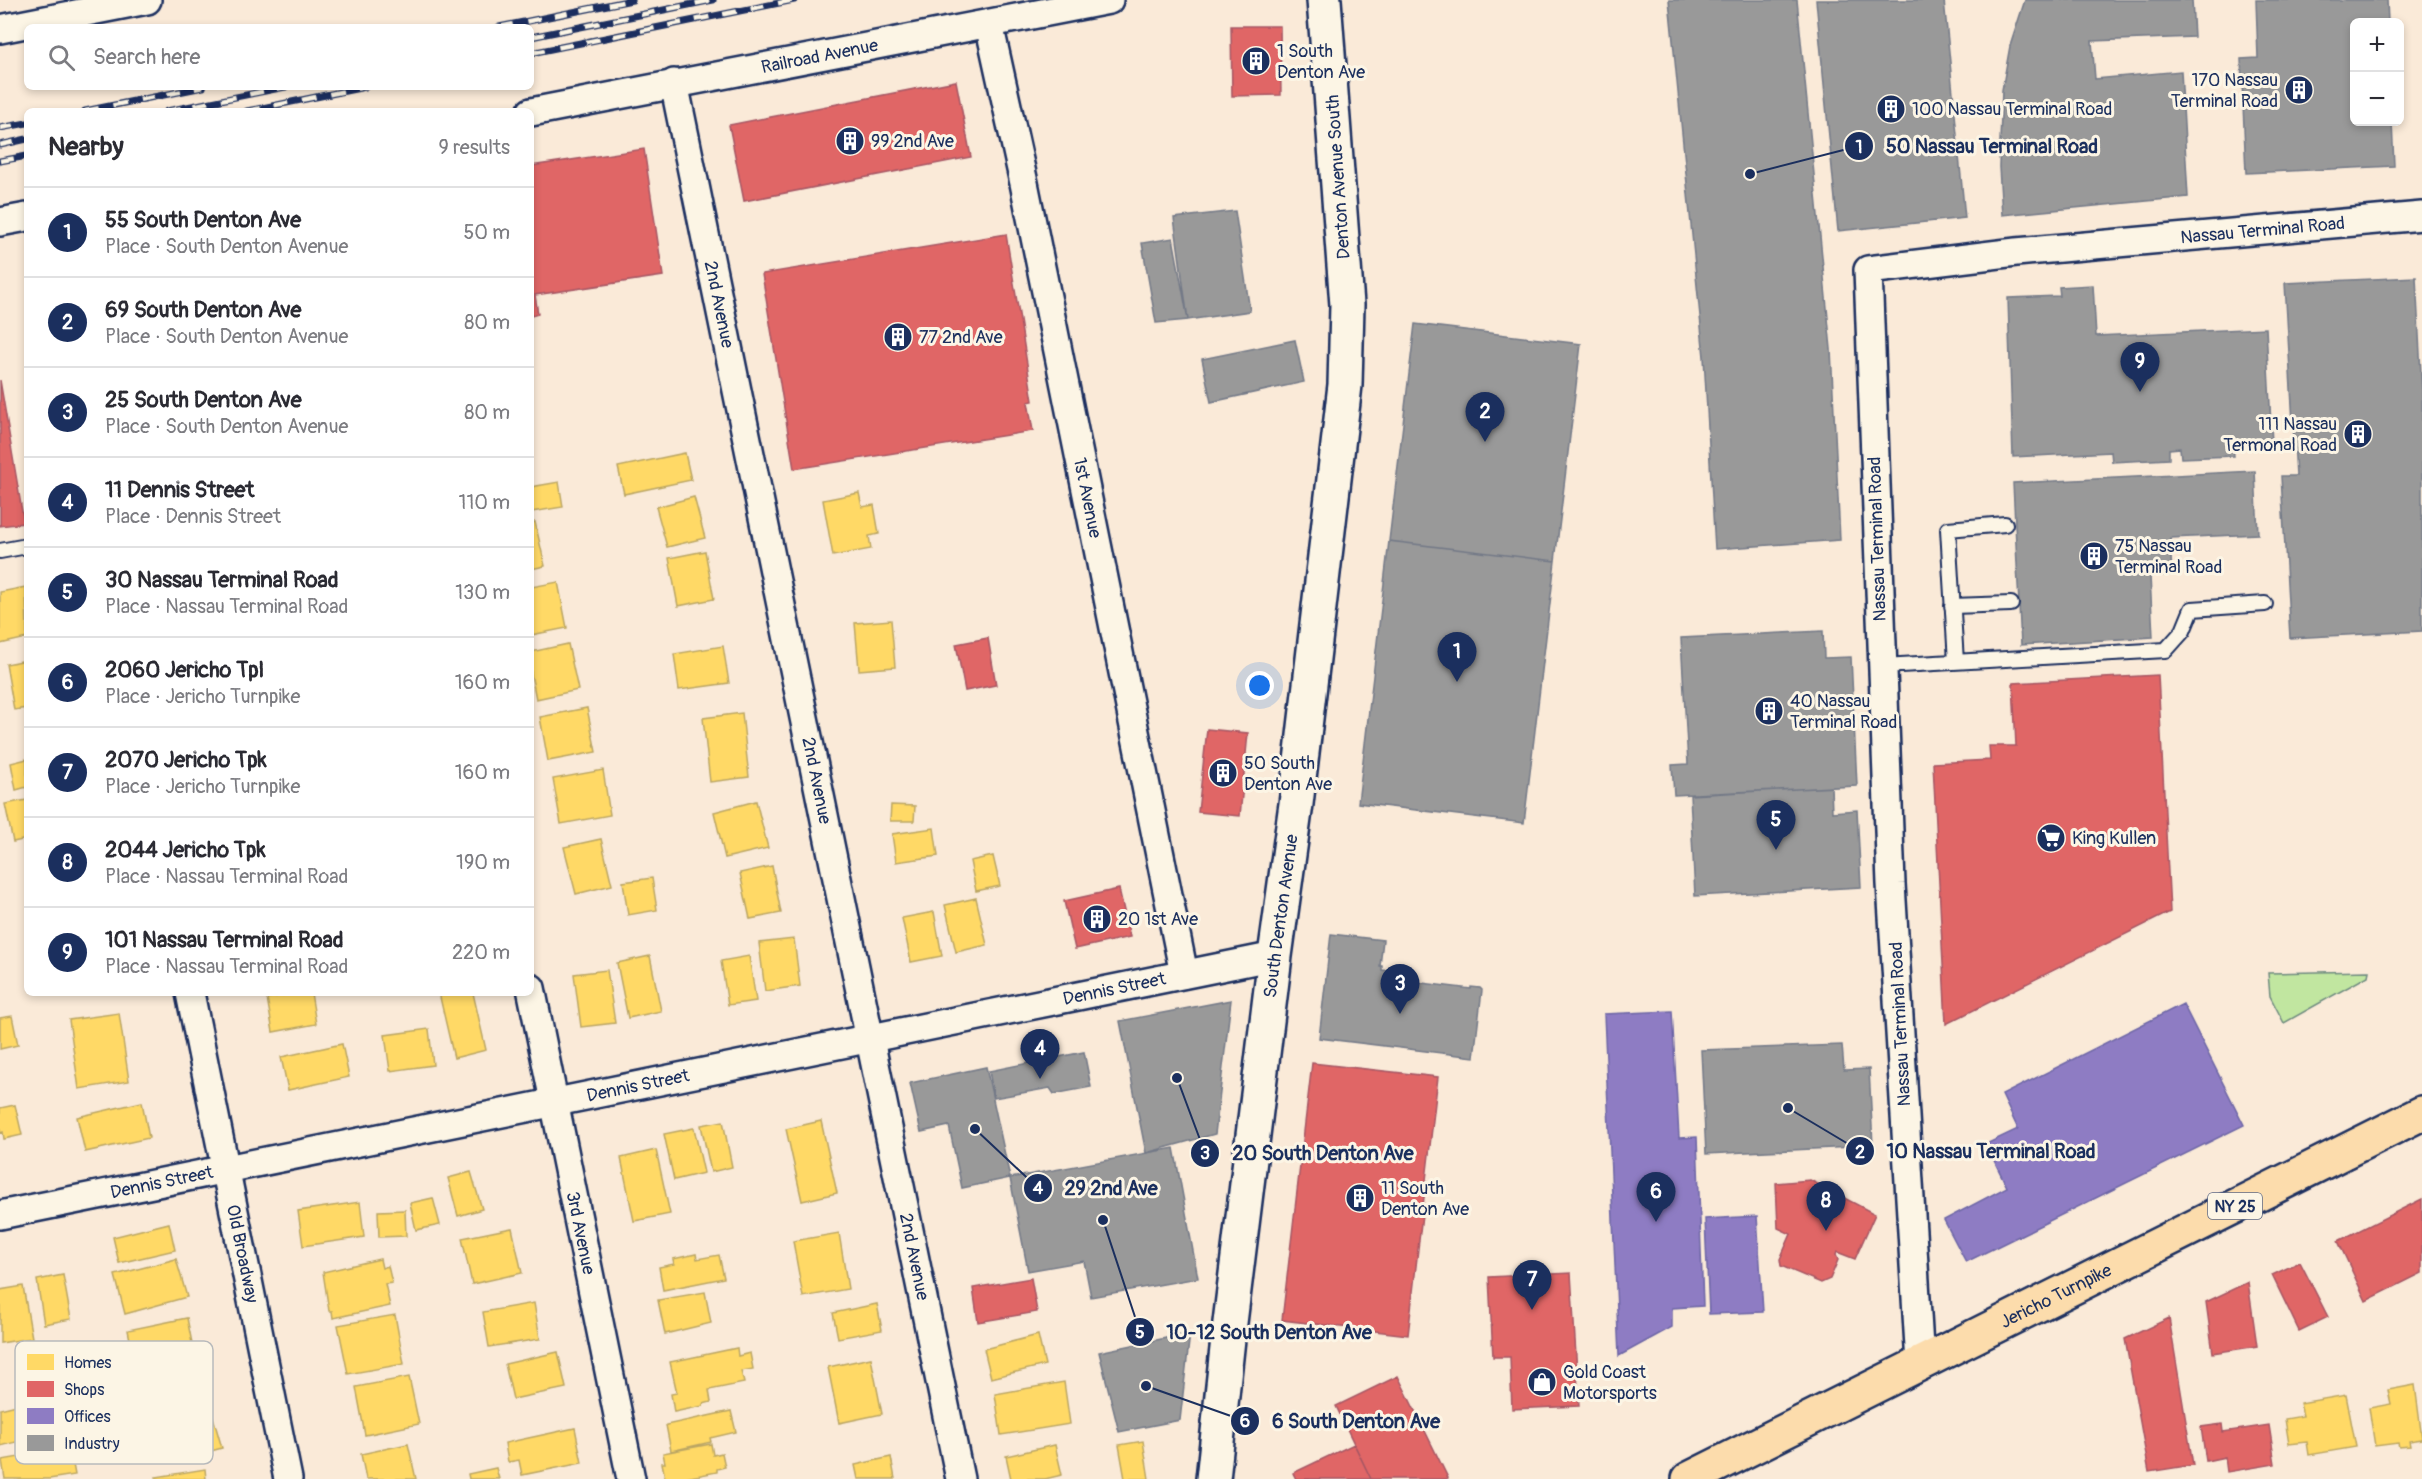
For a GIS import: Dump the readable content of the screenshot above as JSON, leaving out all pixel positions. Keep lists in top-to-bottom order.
{
  "streets": {
    "main road": ["NY 25", "Jericho Turnpike"],
    "street": [
      "Railroad Avenue",
      "Denton Avenue South",
      "Nassau Terminal Road",
      "2nd Avenue",
      "1st Avenue",
      "South Denton Avenue",
      "Dennis Street",
      "3rd Avenue",
      "Old Broadway"
    ]
  },
  "crossings": [
    ["Railroad Avenue", "2nd Avenue"],
    ["Railroad Avenue", "1st Avenue"],
    ["Denton Avenue South", "South Denton Avenue"],
    ["Nassau Terminal Road", "Jericho Turnpike"],
    ["2nd Avenue", "Dennis Street"],
    ["1st Avenue", "Dennis Street"],
    ["South Denton Avenue", "Dennis Street"],
    ["Dennis Street", "3rd Avenue"],
    ["Dennis Street", "Old Broadway"]
  ],
  "places": {
    "building": [
      "1 South Denton Ave",
      "170 Nassau Terminal Road",
      "100 Nassau Terminal Road",
      "99 2nd Ave",
      "77 2nd Ave",
      "111 Nassau Termonal Road",
      "75 Nassau Terminal Road",
      "40 Nassau Terminal Road",
      "50 South Denton Ave",
      "20 1st Ave",
      "11 South Denton Ave"
    ],
    "other": [
      "50 Nassau Terminal Road",
      "20 South Denton Ave",
      "10 Nassau Terminal Road",
      "29 2nd Ave",
      "10-12 South Denton Ave",
      "6 South Denton Ave"
    ],
    "supermarket": ["King Kullen"],
    "shop": ["Gold Coast Motorsports"]
  },
  "legend": [
    "Homes",
    "Shops",
    "Offices",
    "Industry"
  ],
  "page": {
    "map_buttons": ["+", "−"],
    "search": "Search here",
    "heading": ["Nearby", "9 results"],
    "list": [
      {
        "mark": "1",
        "name": "55 South Denton Ave",
        "note": "Place · South Denton Avenue",
        "value": "50 m"
      },
      {
        "mark": "2",
        "name": "69 South Denton Ave",
        "note": "Place · South Denton Avenue",
        "value": "80 m"
      },
      {
        "mark": "3",
        "name": "25 South Denton Ave",
        "note": "Place · South Denton Avenue",
        "value": "80 m"
      },
      {
        "mark": "4",
        "name": "11 Dennis Street",
        "note": "Place · Dennis Street",
        "value": "110 m"
      },
      {
        "mark": "5",
        "name": "30 Nassau Terminal Road",
        "note": "Place · Nassau Terminal Road",
        "value": "130 m"
      },
      {
        "mark": "6",
        "name": "2060 Jericho Tpl",
        "note": "Place · Jericho Turnpike",
        "value": "160 m"
      },
      {
        "mark": "7",
        "name": "2070 Jericho Tpk",
        "note": "Place · Jericho Turnpike",
        "value": "160 m"
      },
      {
        "mark": "8",
        "name": "2044 Jericho Tpk",
        "note": "Place · Nassau Terminal Road",
        "value": "190 m"
      },
      {
        "mark": "9",
        "name": "101 Nassau Terminal Road",
        "note": "Place · Nassau Terminal Road",
        "value": "220 m"
      }
    ],
    "pins": [
      "9",
      "2",
      "1",
      "5",
      "3",
      "4",
      "6",
      "8",
      "7"
    ]
  }
}
